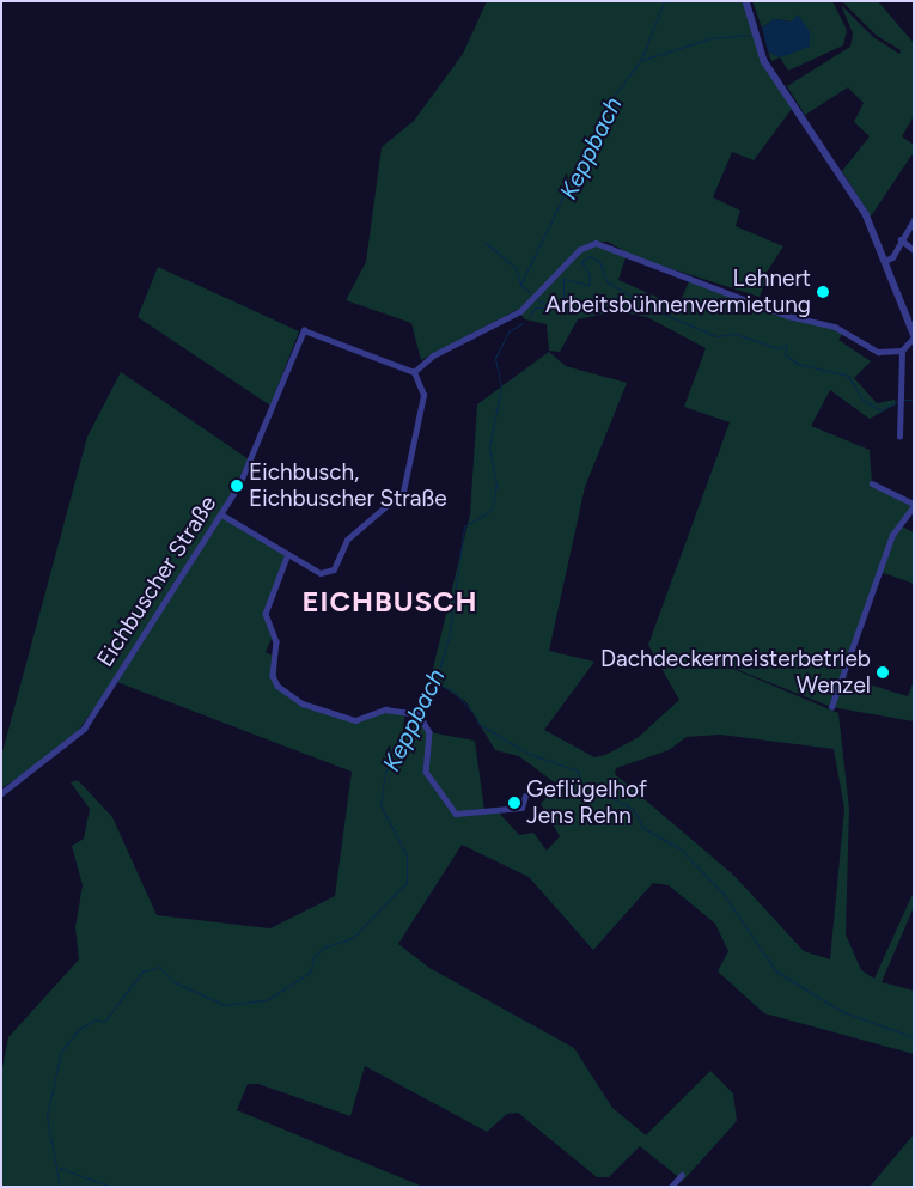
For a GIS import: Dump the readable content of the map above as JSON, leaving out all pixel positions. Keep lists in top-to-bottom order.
{
  "streets": {
    "street": ["Eichbuscher Straße"]
  },
  "districts": ["EICHBUSCH"],
  "water": ["Keppbach"],
  "places": [
    "Lehnert Arbeitsbühnenvermietung",
    "Eichbusch, Eichbuscher Straße",
    "Dachdeckermeisterbetrieb Wenzel",
    "Geflügelhof Jens Rehn"
  ]
}
